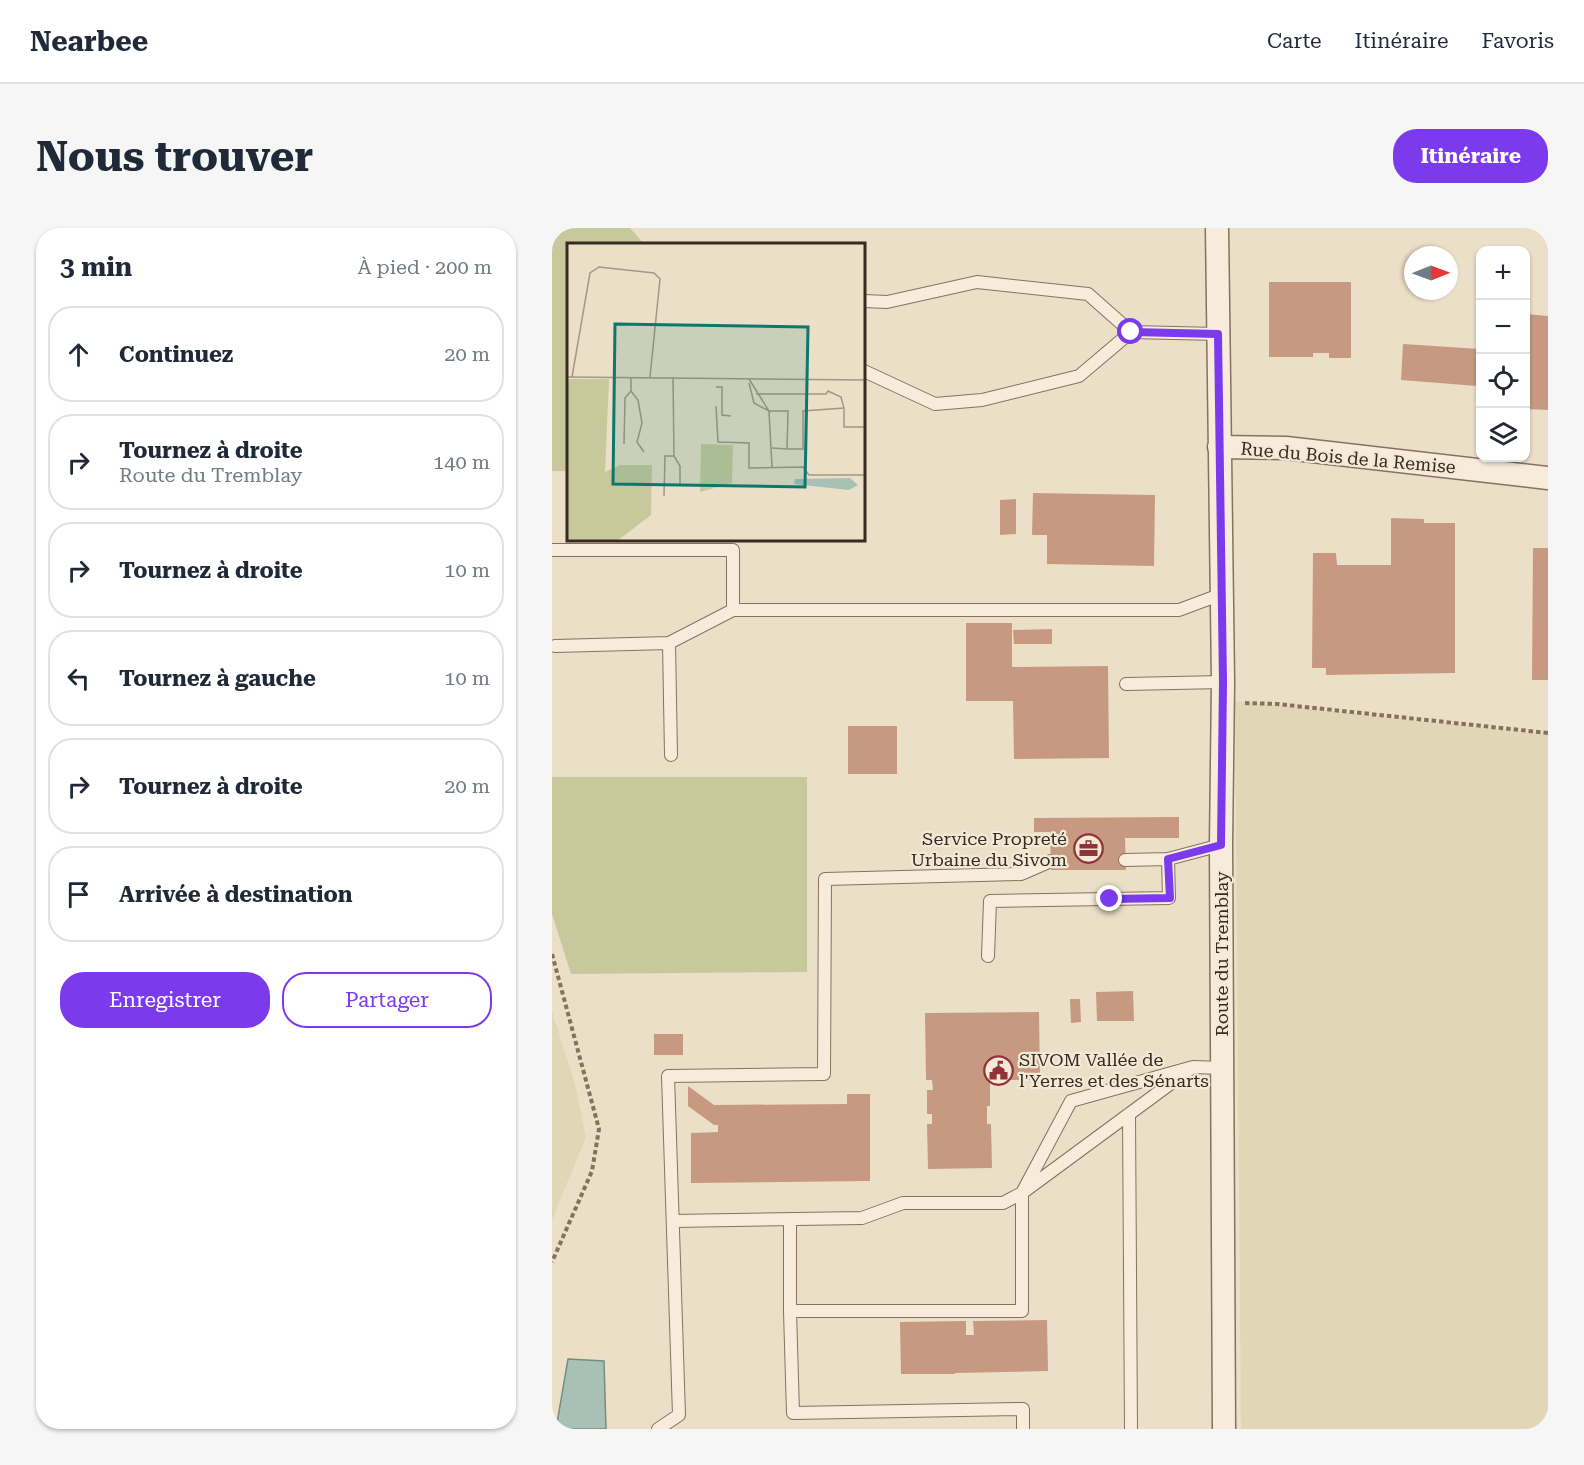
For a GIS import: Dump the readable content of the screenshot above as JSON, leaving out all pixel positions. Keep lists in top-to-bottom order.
{
  "streets": {
    "street": ["Rue du Bois de la Remise", "Route du Tremblay"]
  },
  "crossings": [
    ["Rue du Bois de la Remise", "Route du Tremblay"]
  ],
  "places": {
    "office": ["Service Propreté Urbaine du Sivom"],
    "public building": ["SIVOM Vallée de l'Yerres et des Sénarts"]
  },
  "north": "right",
  "page": {
    "header": "Nearbee",
    "nav": ["Carte", "Itinéraire", "Favoris"],
    "buttons": [
      "Itinéraire",
      ["Enregistrer", "Partager"]
    ],
    "title": "Nous trouver",
    "heading": ["3 min", "À pied · 200 m"],
    "map_buttons": ["+", "−"],
    "list": [
      ["Continuez", "20 m"],
      ["Tournez à droite", "Route du Tremblay", "140 m"],
      ["Tournez à droite", "10 m"],
      ["Tournez à gauche", "10 m"],
      ["Tournez à droite", "20 m"],
      "Arrivée à destination"
    ]
  }
}
